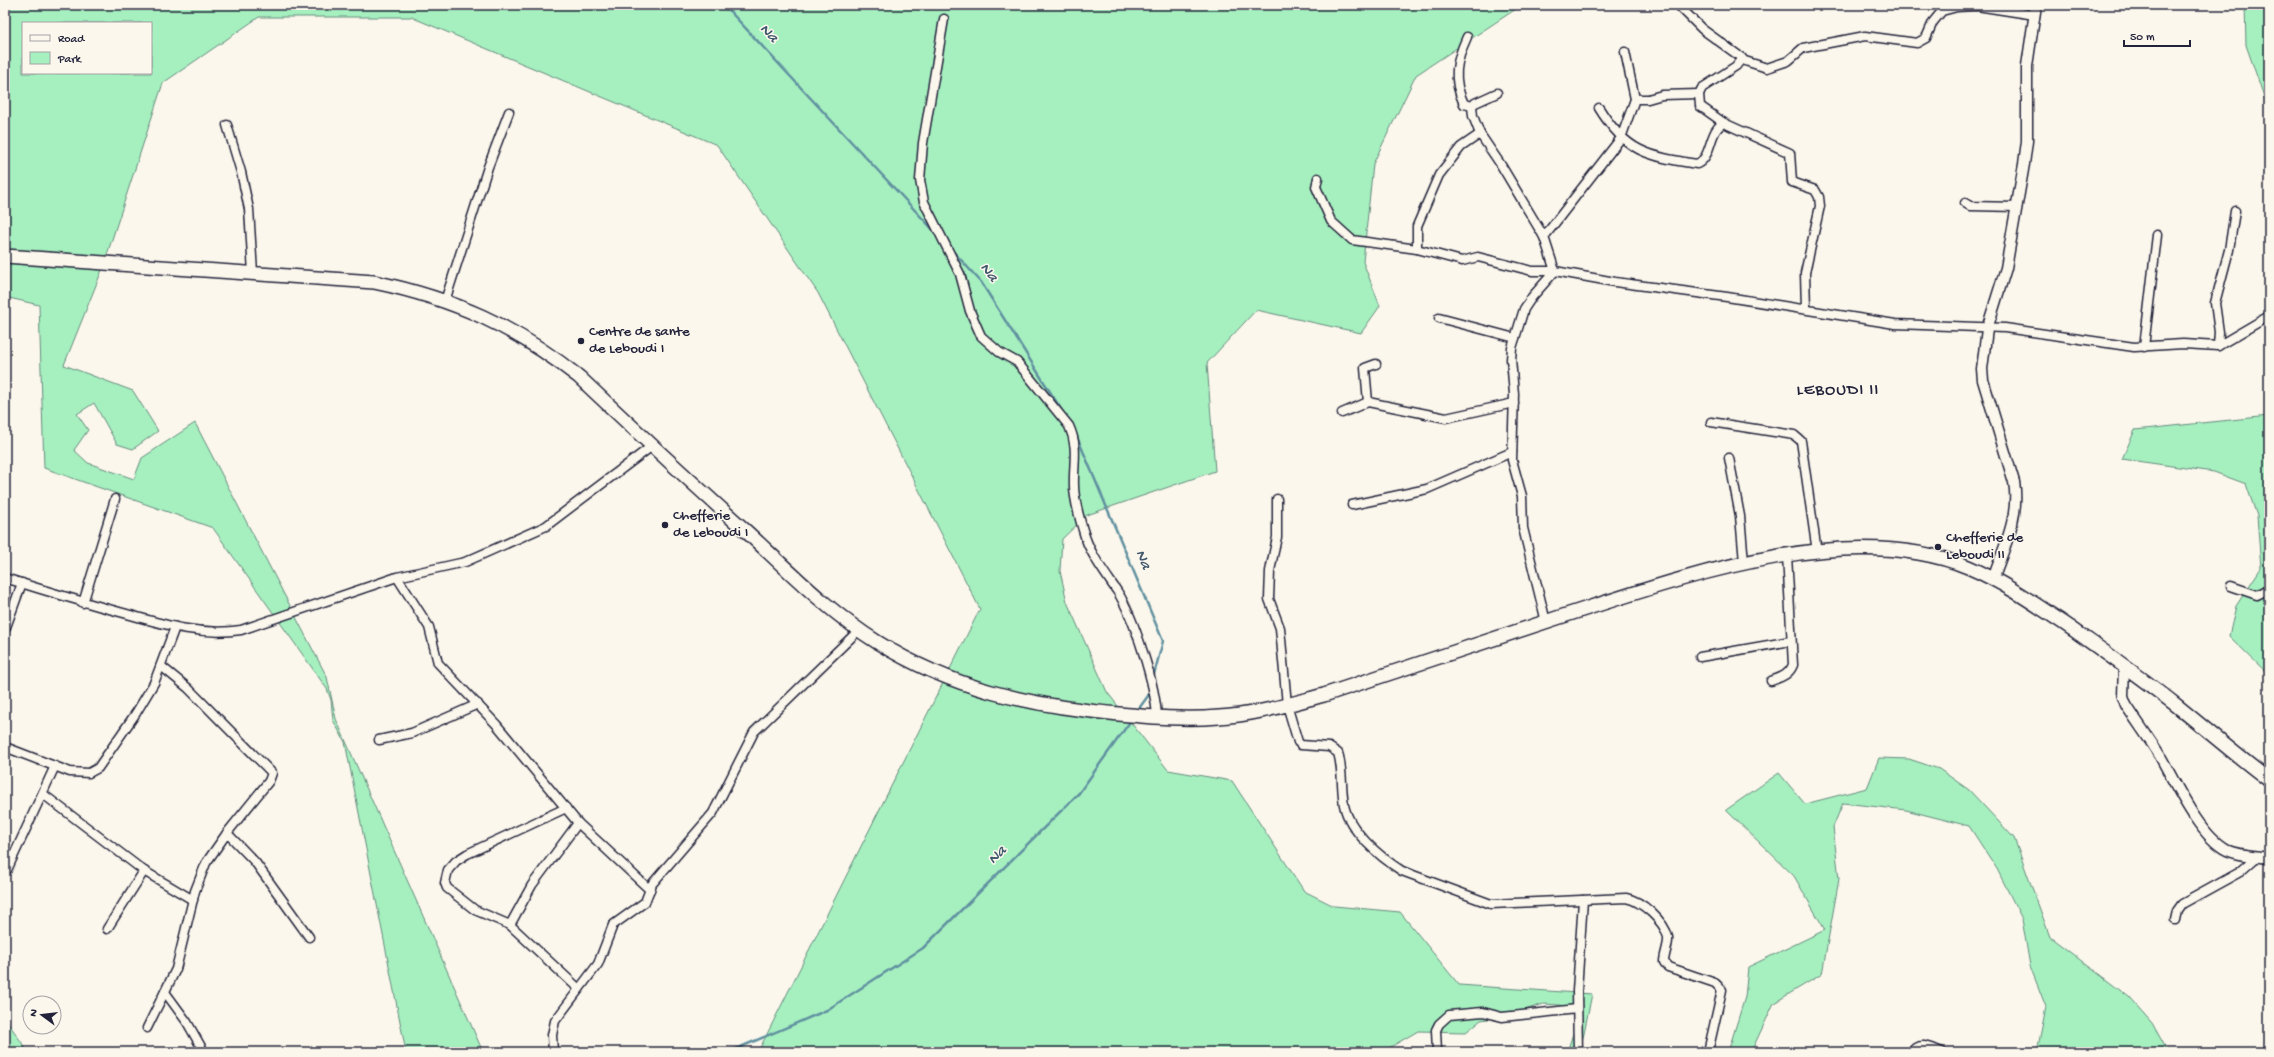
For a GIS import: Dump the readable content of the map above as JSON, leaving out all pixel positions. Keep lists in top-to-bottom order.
{
  "districts": ["LEBOUDI II"],
  "water": ["Na"],
  "places": ["Centre de sante de Leboudi I", "Chefferie de Leboudi I", "Chefferie de Leboudi II"],
  "legend": ["Road", "Park"],
  "scale_bar": "50 m",
  "north": "left"
}
